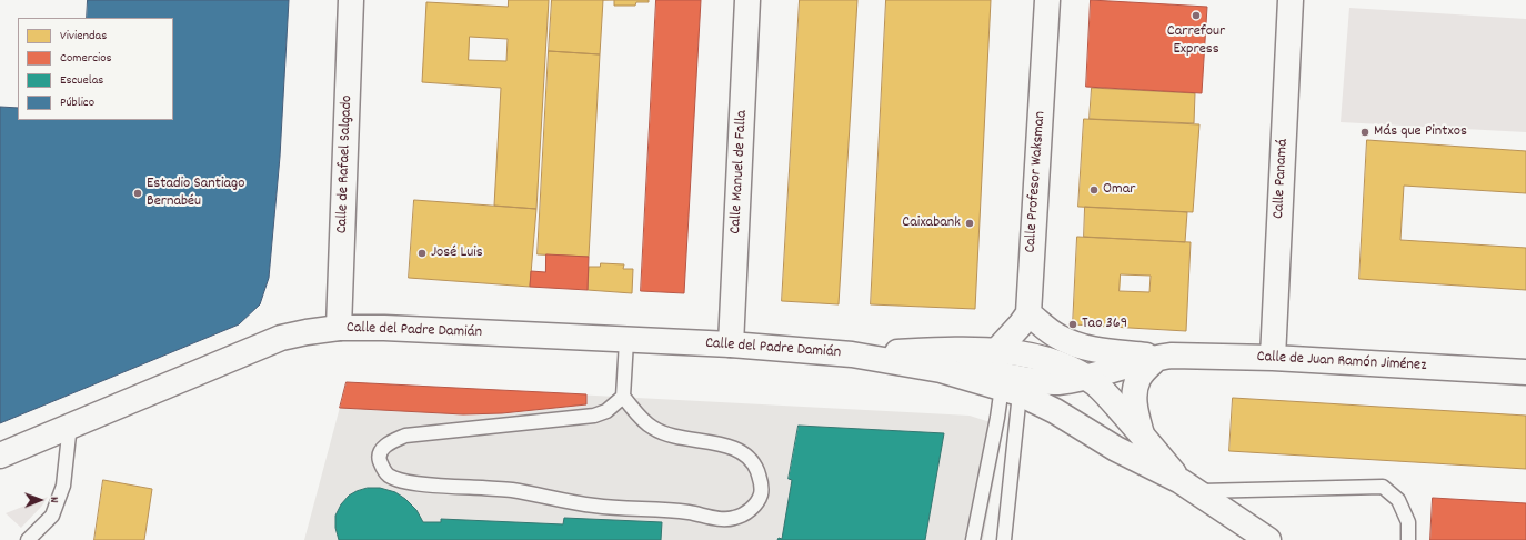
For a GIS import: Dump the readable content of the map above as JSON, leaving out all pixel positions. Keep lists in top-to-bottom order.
{
  "streets": {
    "street": [
      "Calle de Rafael Salgado",
      "Calle Manuel de Falla",
      "Calle Panamá",
      "Calle Profesor Waksman",
      "Calle del Padre Damián",
      "Calle de Juan Ramón Jiménez"
    ]
  },
  "crossings": [
    ["Calle de Rafael Salgado", "Calle del Padre Damián"],
    ["Calle Manuel de Falla", "Calle del Padre Damián"],
    ["Calle Panamá", "Calle de Juan Ramón Jiménez"],
    ["Calle del Padre Damián", "Calle de Juan Ramón Jiménez"]
  ],
  "places": [
    "Carrefour Express",
    "Más que Pintxos",
    "Omar",
    "Estadio Santiago Bernabéu",
    "Caixabank",
    "José Luis",
    "Tao 369"
  ],
  "legend": [
    "Viviendas",
    "Comercios",
    "Escuelas",
    "Público"
  ],
  "north": "right"
}
